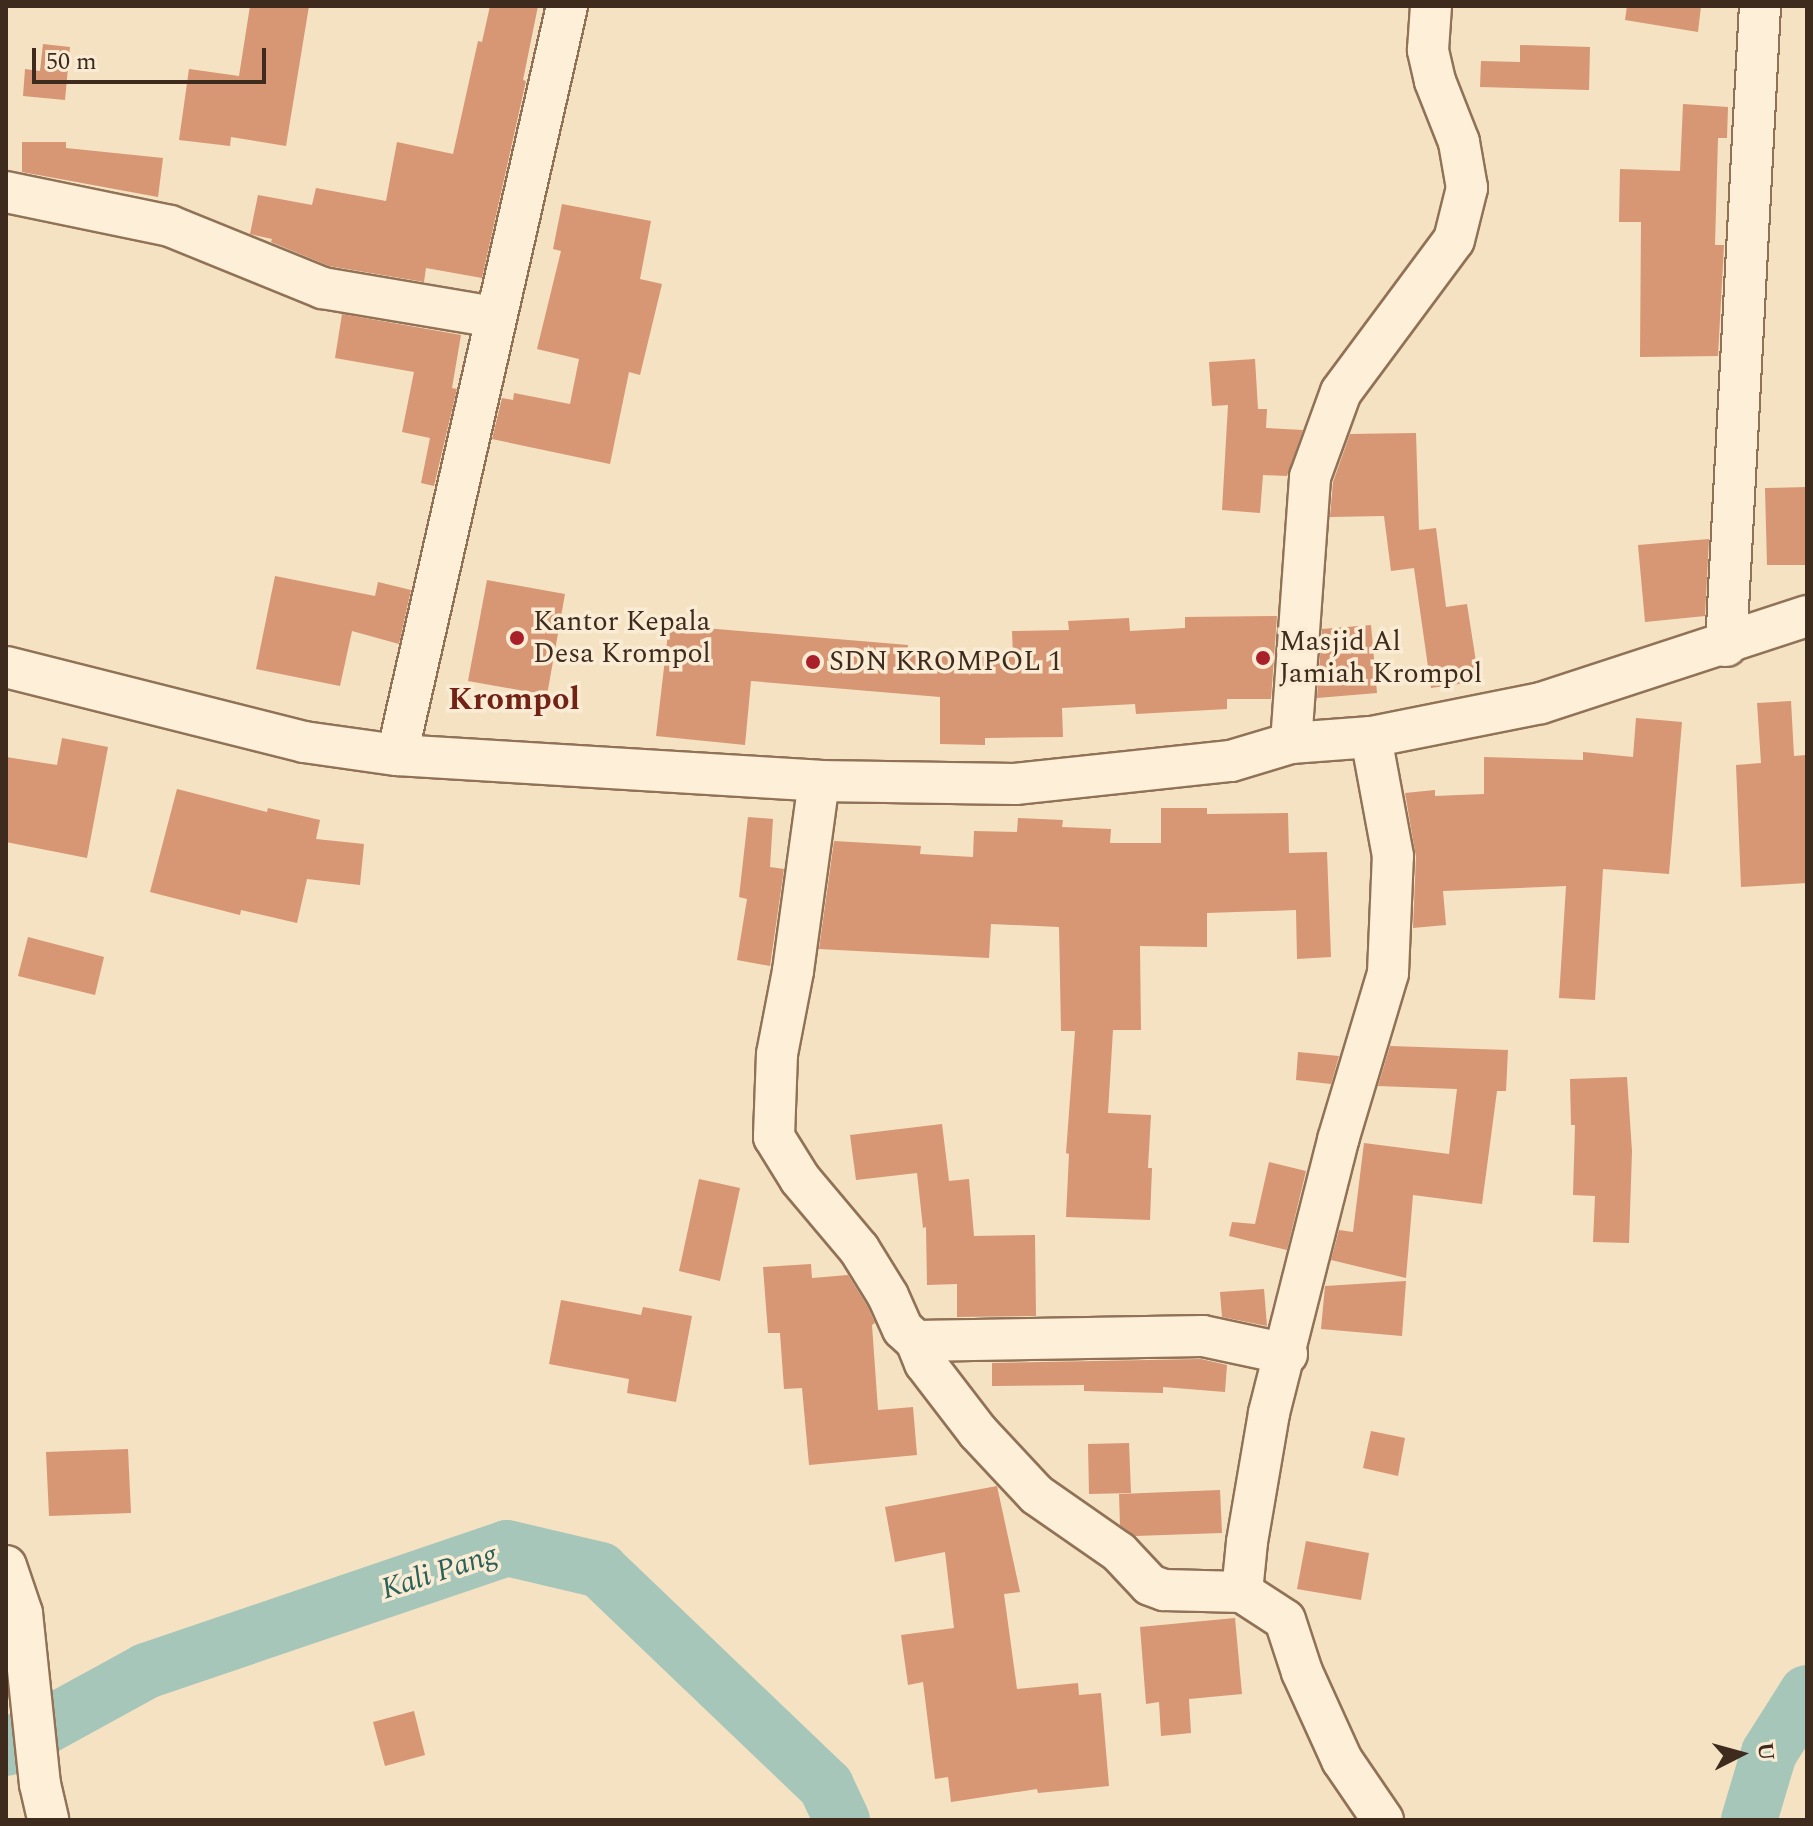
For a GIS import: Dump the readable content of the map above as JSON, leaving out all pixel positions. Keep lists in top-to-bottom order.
{
  "districts": ["Krompol"],
  "water": ["Kali Pang"],
  "places": ["Kantor Kepala Desa Krompol", "Masjid Al Jamiah Krompol", "SDN KROMPOL 1"],
  "scale_bar": "50 m",
  "north": "right"
}
